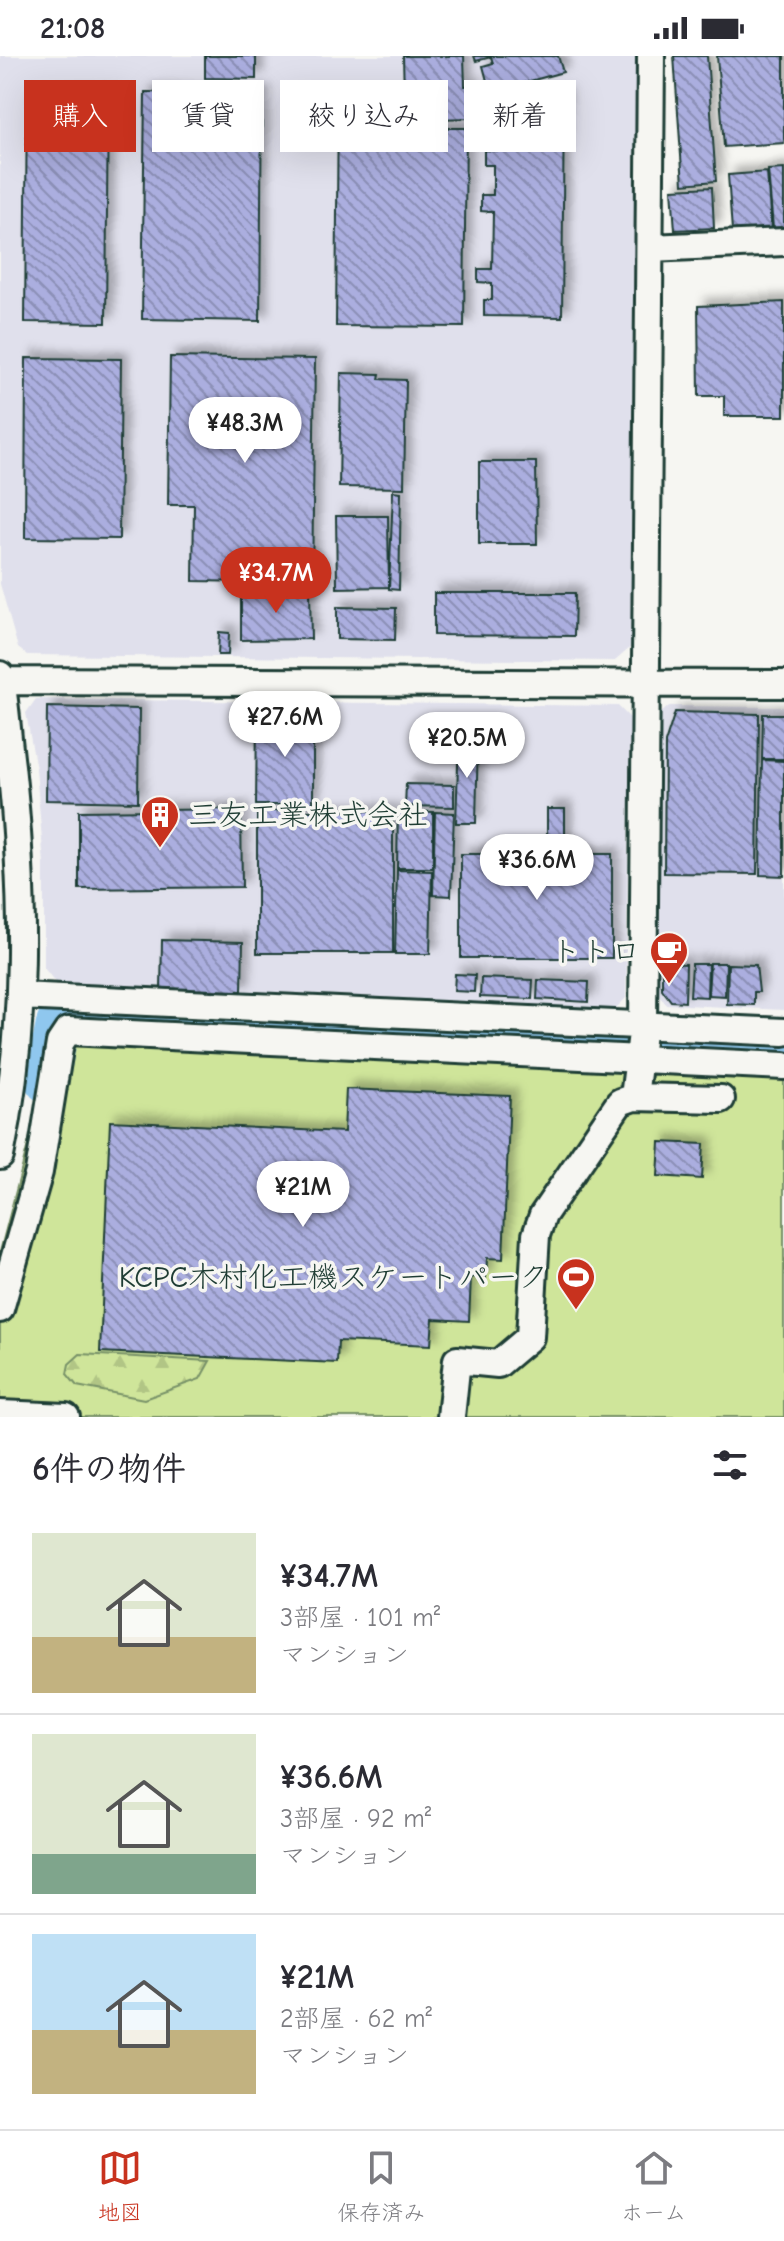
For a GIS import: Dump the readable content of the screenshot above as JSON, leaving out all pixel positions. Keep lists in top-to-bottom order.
{
  "places": {
    "building": ["三友工業株式会社"],
    "cafe": ["トトロ"],
    "sports": ["KCPC木村化工機スケートパーク"]
  },
  "page": {
    "status": "21:08",
    "chip": [
      "購入",
      "賃貸",
      "絞り込み",
      "新着"
    ],
    "price": [
      "¥48.3M",
      "¥34.7M",
      "¥27.6M",
      "¥20.5M",
      "¥36.6M",
      "¥21M"
    ],
    "heading": "6件の物件",
    "list": [
      {
        "name": "¥34.7M",
        "note": "3部屋 · 101 m² · マンション"
      },
      {
        "name": "¥36.6M",
        "note": "3部屋 · 92 m² · マンション"
      },
      {
        "name": "¥21M",
        "note": "2部屋 · 62 m² · マンション"
      }
    ],
    "tabs": ["地図", "保存済み", "ホーム"]
  }
}
